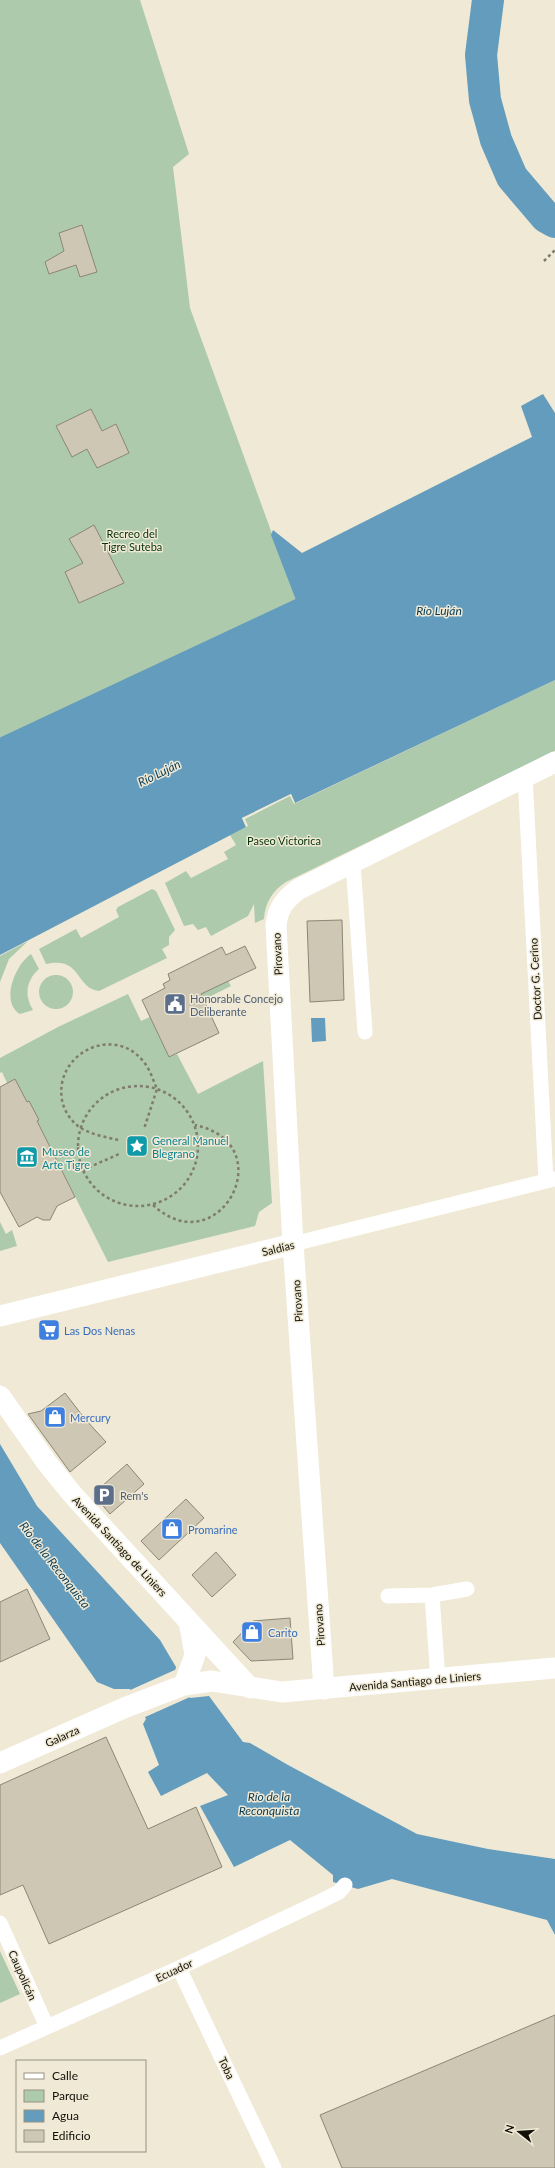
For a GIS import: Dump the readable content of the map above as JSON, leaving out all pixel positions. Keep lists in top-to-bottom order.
{
  "streets": {
    "street": [
      "Pirovano",
      "Doctor G. Cerino",
      "Saldías",
      "Avenida Santiago de Liniers",
      "Galarza",
      "Ecuador",
      "Caupolicán",
      "Toba"
    ]
  },
  "crossings": [
    ["Pirovano", "Saldías"],
    ["Pirovano", "Avenida Santiago de Liniers"],
    ["Doctor G. Cerino", "Saldías"],
    ["Avenida Santiago de Liniers", "Galarza"],
    ["Ecuador", "Caupolicán"],
    ["Ecuador", "Toba"]
  ],
  "water": ["Río Luján", "Río de la Reconquista"],
  "parks": ["Recreo del Tigre Suteba", "Paseo Victorica"],
  "places": {
    "public building": ["Honorable Concejo Deliberante"],
    "place": ["General Manuel Blegrano"],
    "museum": ["Museo de Arte Tigre"],
    "supermarket": ["Las Dos Nenas"],
    "shop": ["Mercury", "Promarine", "Carito"],
    "parking": ["Rem's"]
  },
  "legend": [
    "Calle",
    "Parque",
    "Agua",
    "Edificio"
  ],
  "north": "left"
}
